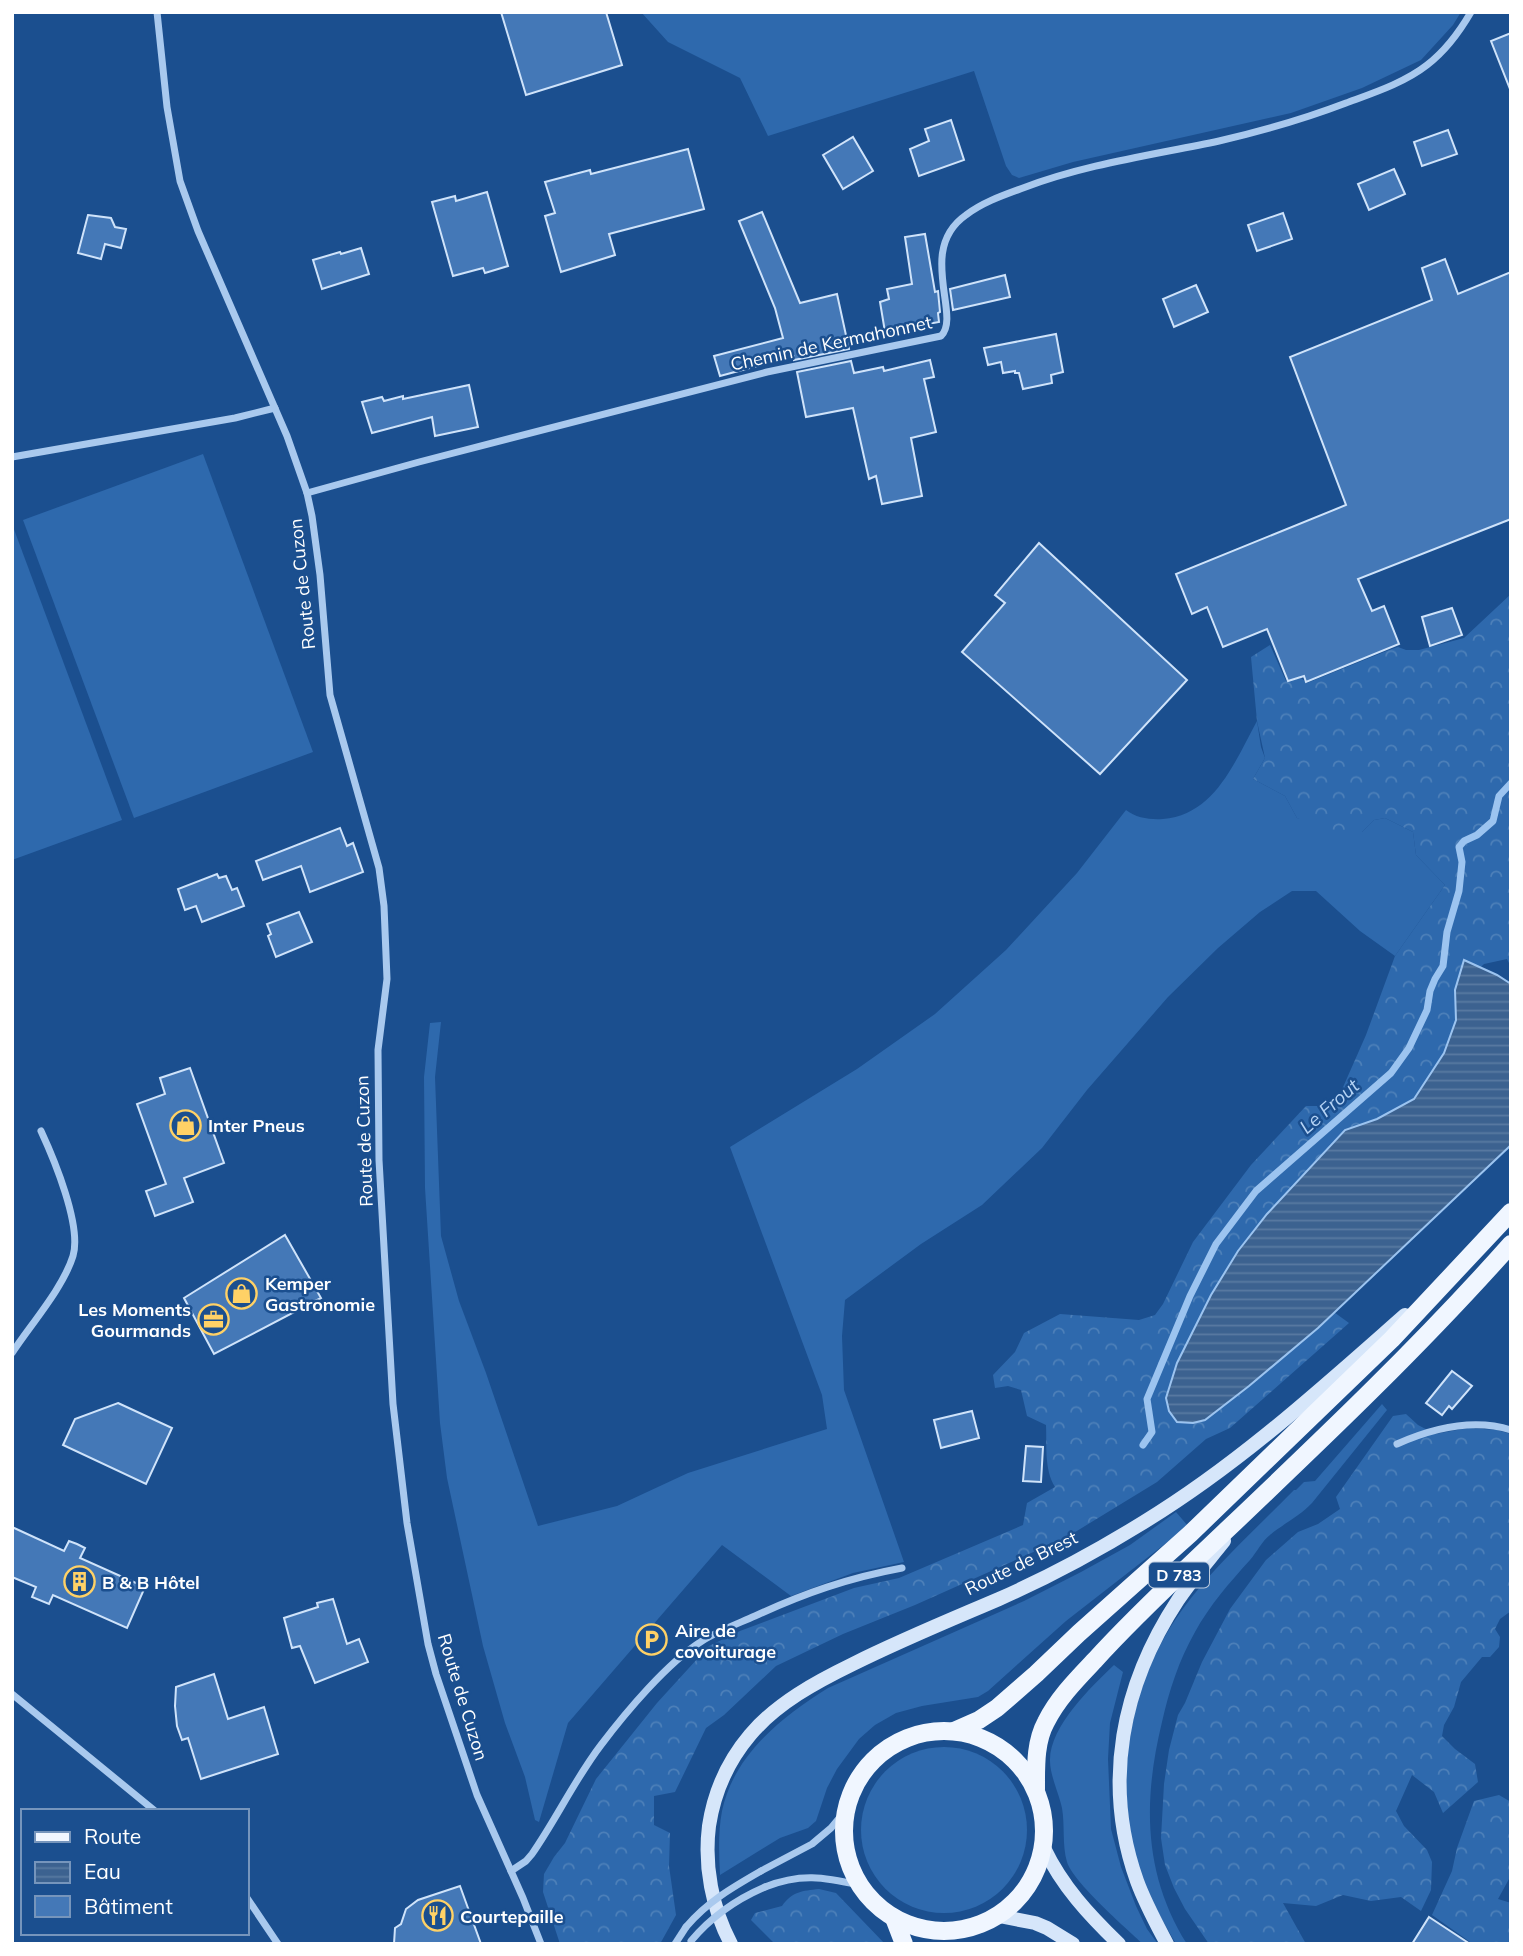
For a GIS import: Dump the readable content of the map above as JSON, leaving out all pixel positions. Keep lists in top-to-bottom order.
{
  "streets": {
    "main road": ["Route de Brest", "D 783"],
    "street": ["Chemin de Kermahonnet", "Route de Cuzon"]
  },
  "crossings": [
    ["Chemin de Kermahonnet", "Route de Cuzon"],
    ["Route de Brest", "D 783"]
  ],
  "water": ["Le Frout"],
  "places": {
    "shop": ["Inter Pneus", "Kemper Gastronomie"],
    "office": ["Les Moments Gourmands"],
    "building": ["B & B Hôtel"],
    "parking": ["Aire de covoiturage"],
    "restaurant": ["Courtepaille"]
  },
  "legend": ["Route", "Eau", "Bâtiment"]
}
